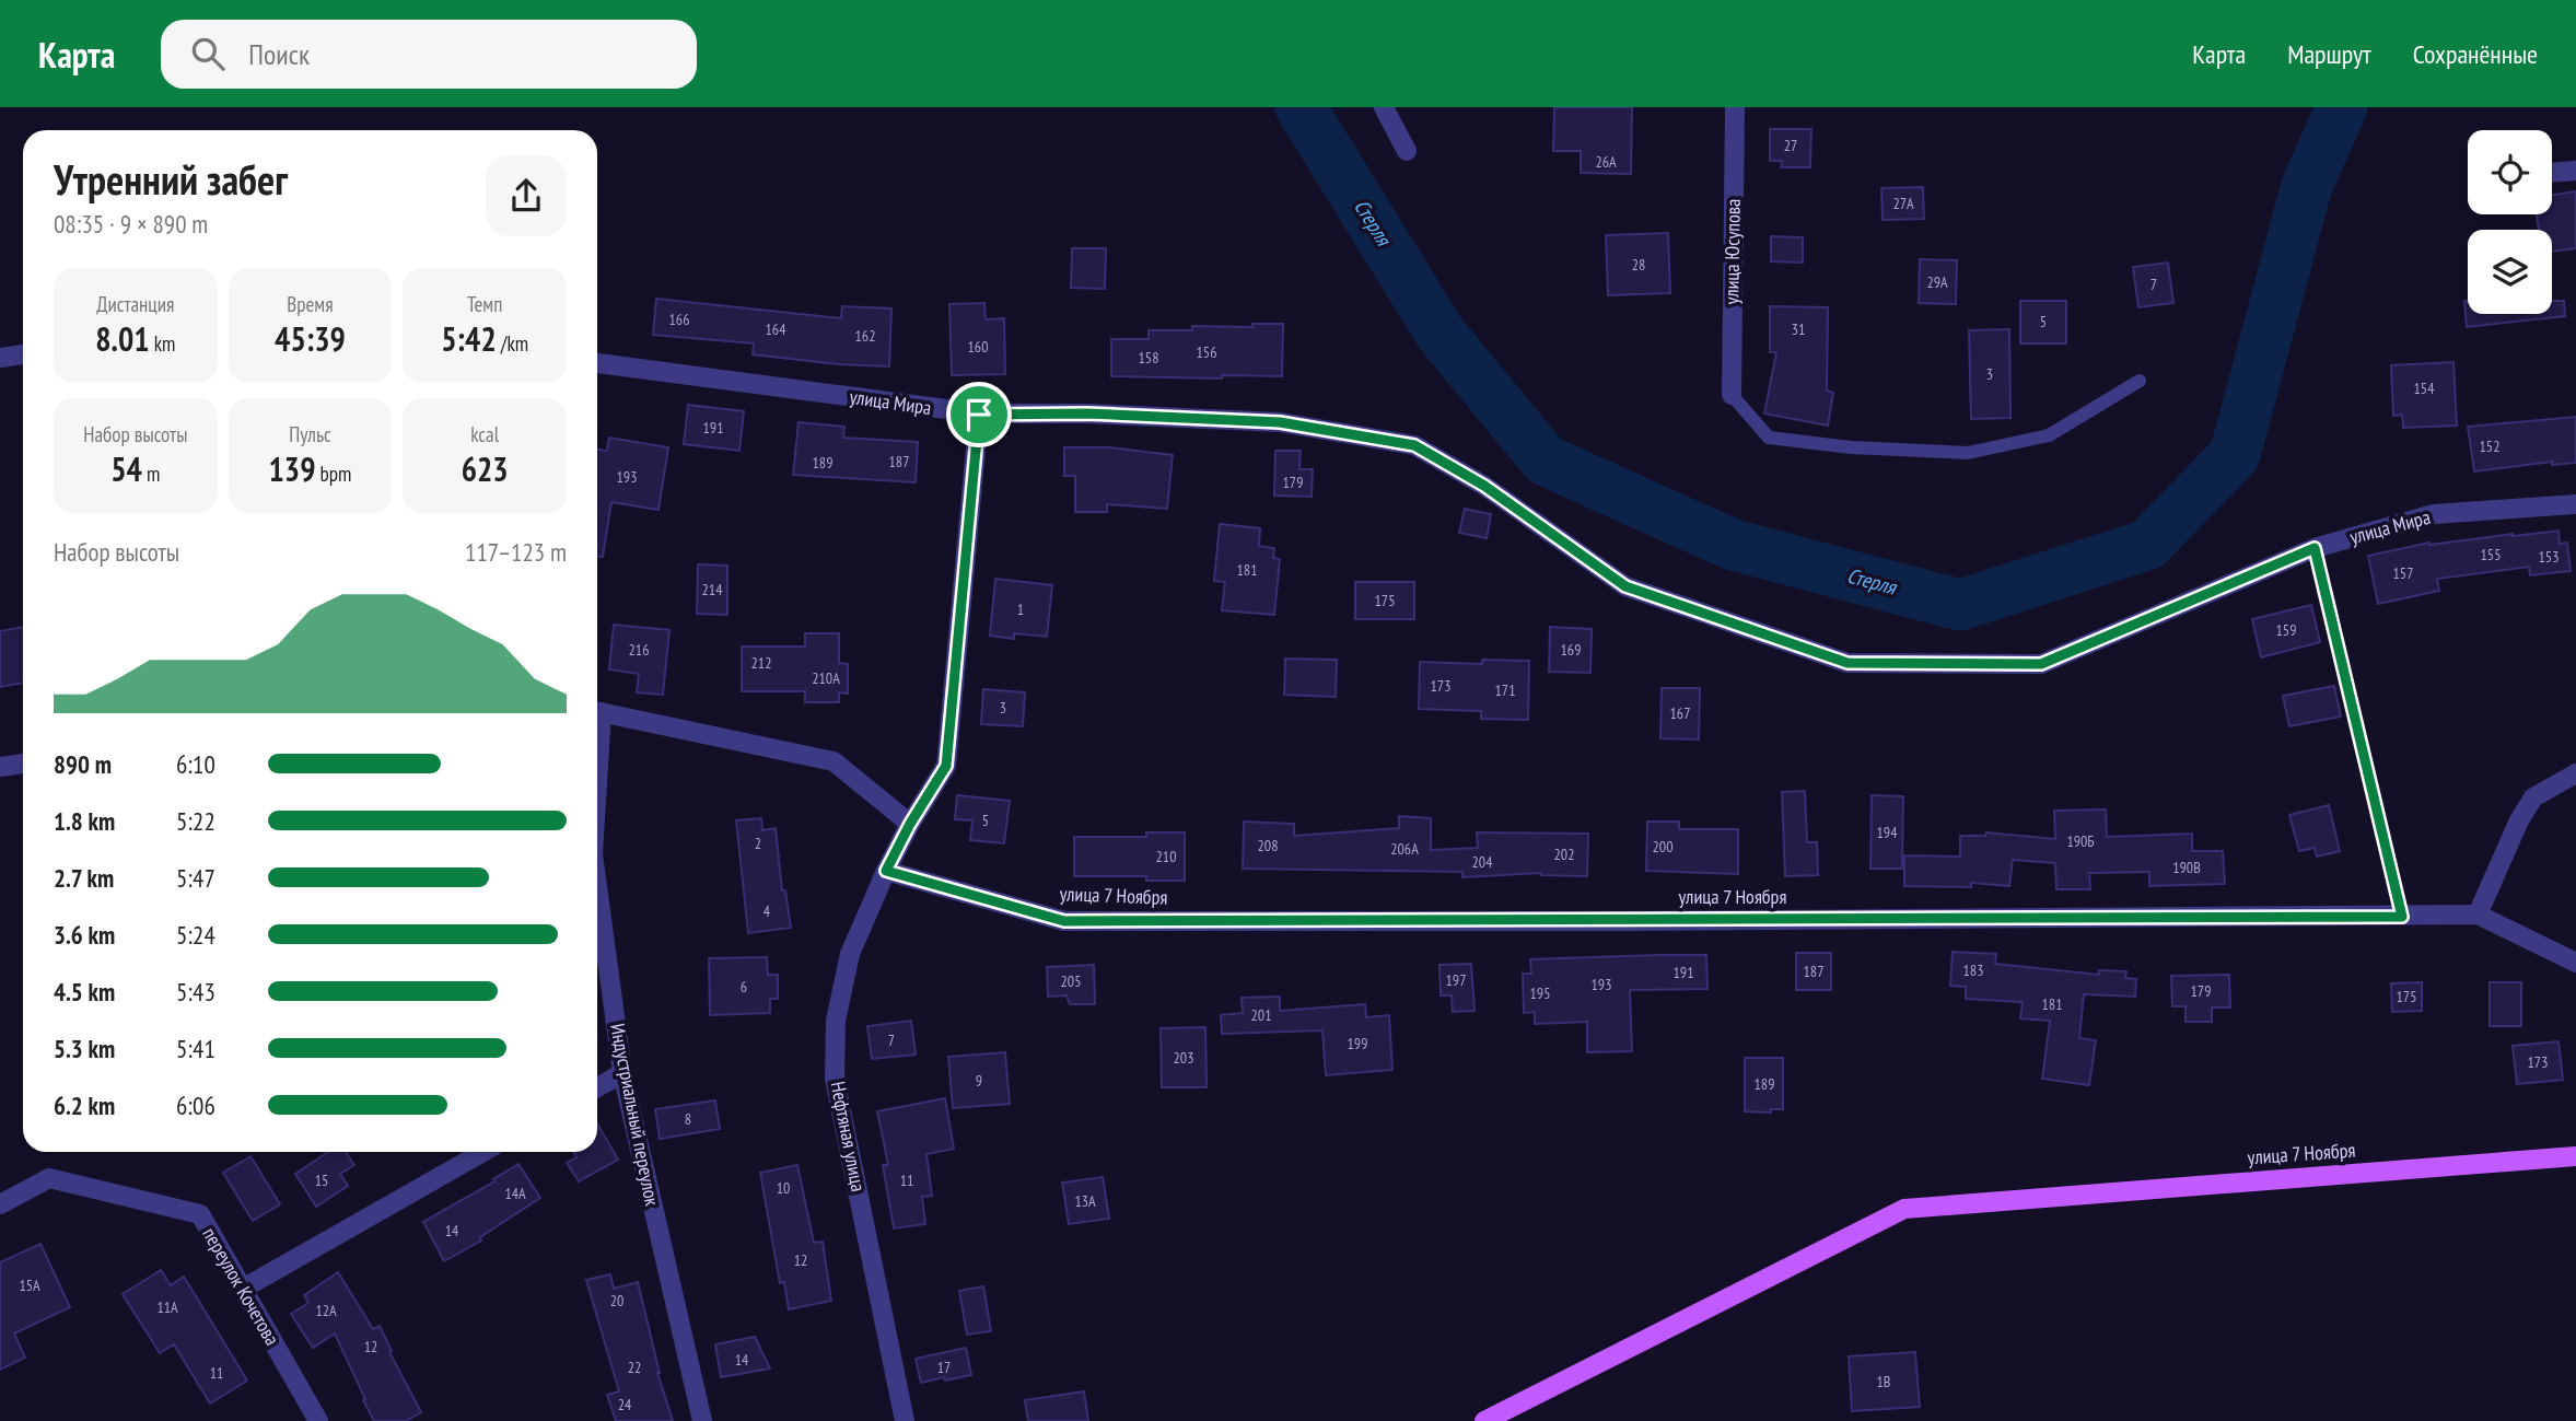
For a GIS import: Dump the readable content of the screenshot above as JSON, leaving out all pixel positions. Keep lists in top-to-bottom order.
{
  "streets": {
    "main road": ["улица 7 Ноября"],
    "street": [
      "улица Юсупова",
      "улица Мира",
      "Индустриальный переулок",
      "Нефтяная улица",
      "переулок Кочетова"
    ]
  },
  "crossings": [
    ["улица Мира", "Нефтяная улица"],
    ["улица 7 Ноября", "Нефтяная улица"]
  ],
  "water": ["Стерля"],
  "house_numbers": [
    "27",
    "26А",
    "27А",
    "28",
    "29А",
    "7",
    "166",
    "5",
    "164",
    "31",
    "162",
    "160",
    "156",
    "158",
    "3",
    "154",
    "191",
    "152",
    "187",
    "189",
    "193",
    "179",
    "155",
    "153",
    "181",
    "157",
    "214",
    "175",
    "1",
    "159",
    "216",
    "169",
    "212",
    "210А",
    "173",
    "171",
    "3",
    "167",
    "5",
    "194",
    "190Б",
    "2",
    "208",
    "200",
    "206А",
    "202",
    "210",
    "204",
    "190В",
    "4",
    "183",
    "187",
    "191",
    "197",
    "205",
    "193",
    "6",
    "179",
    "195",
    "175",
    "181",
    "201",
    "7",
    "199",
    "203",
    "173",
    "9",
    "189",
    "8",
    "15",
    "11",
    "10",
    "14А",
    "13А",
    "14",
    "12",
    "15А",
    "20",
    "11А",
    "12А",
    "12",
    "14",
    "22",
    "17",
    "11",
    "1В",
    "24"
  ],
  "page": {
    "header": "Карта",
    "search": "Поиск",
    "nav": ["Карта", "Маршрут", "Сохранённые"],
    "heading": ["Утренний забег", "08:35 · 9 × 890 m"],
    "stats": [
      ["Дистанция", "8.01 km"],
      ["Время", "45:39"],
      ["Темп", "5:42 /km"],
      ["Набор высоты", "54 m"],
      ["Пульс", "139 bpm"],
      ["kcal", "623"]
    ],
    "chart": ["Набор высоты", "117–123 m"],
    "list": [
      {
        "name": "890 m",
        "note": "6:10"
      },
      {
        "name": "1.8 km",
        "note": "5:22"
      },
      {
        "name": "2.7 km",
        "note": "5:47"
      },
      {
        "name": "3.6 km",
        "note": "5:24"
      },
      {
        "name": "4.5 km",
        "note": "5:43"
      },
      {
        "name": "5.3 km",
        "note": "5:41"
      },
      {
        "name": "6.2 km",
        "note": "6:06"
      }
    ]
  }
}
